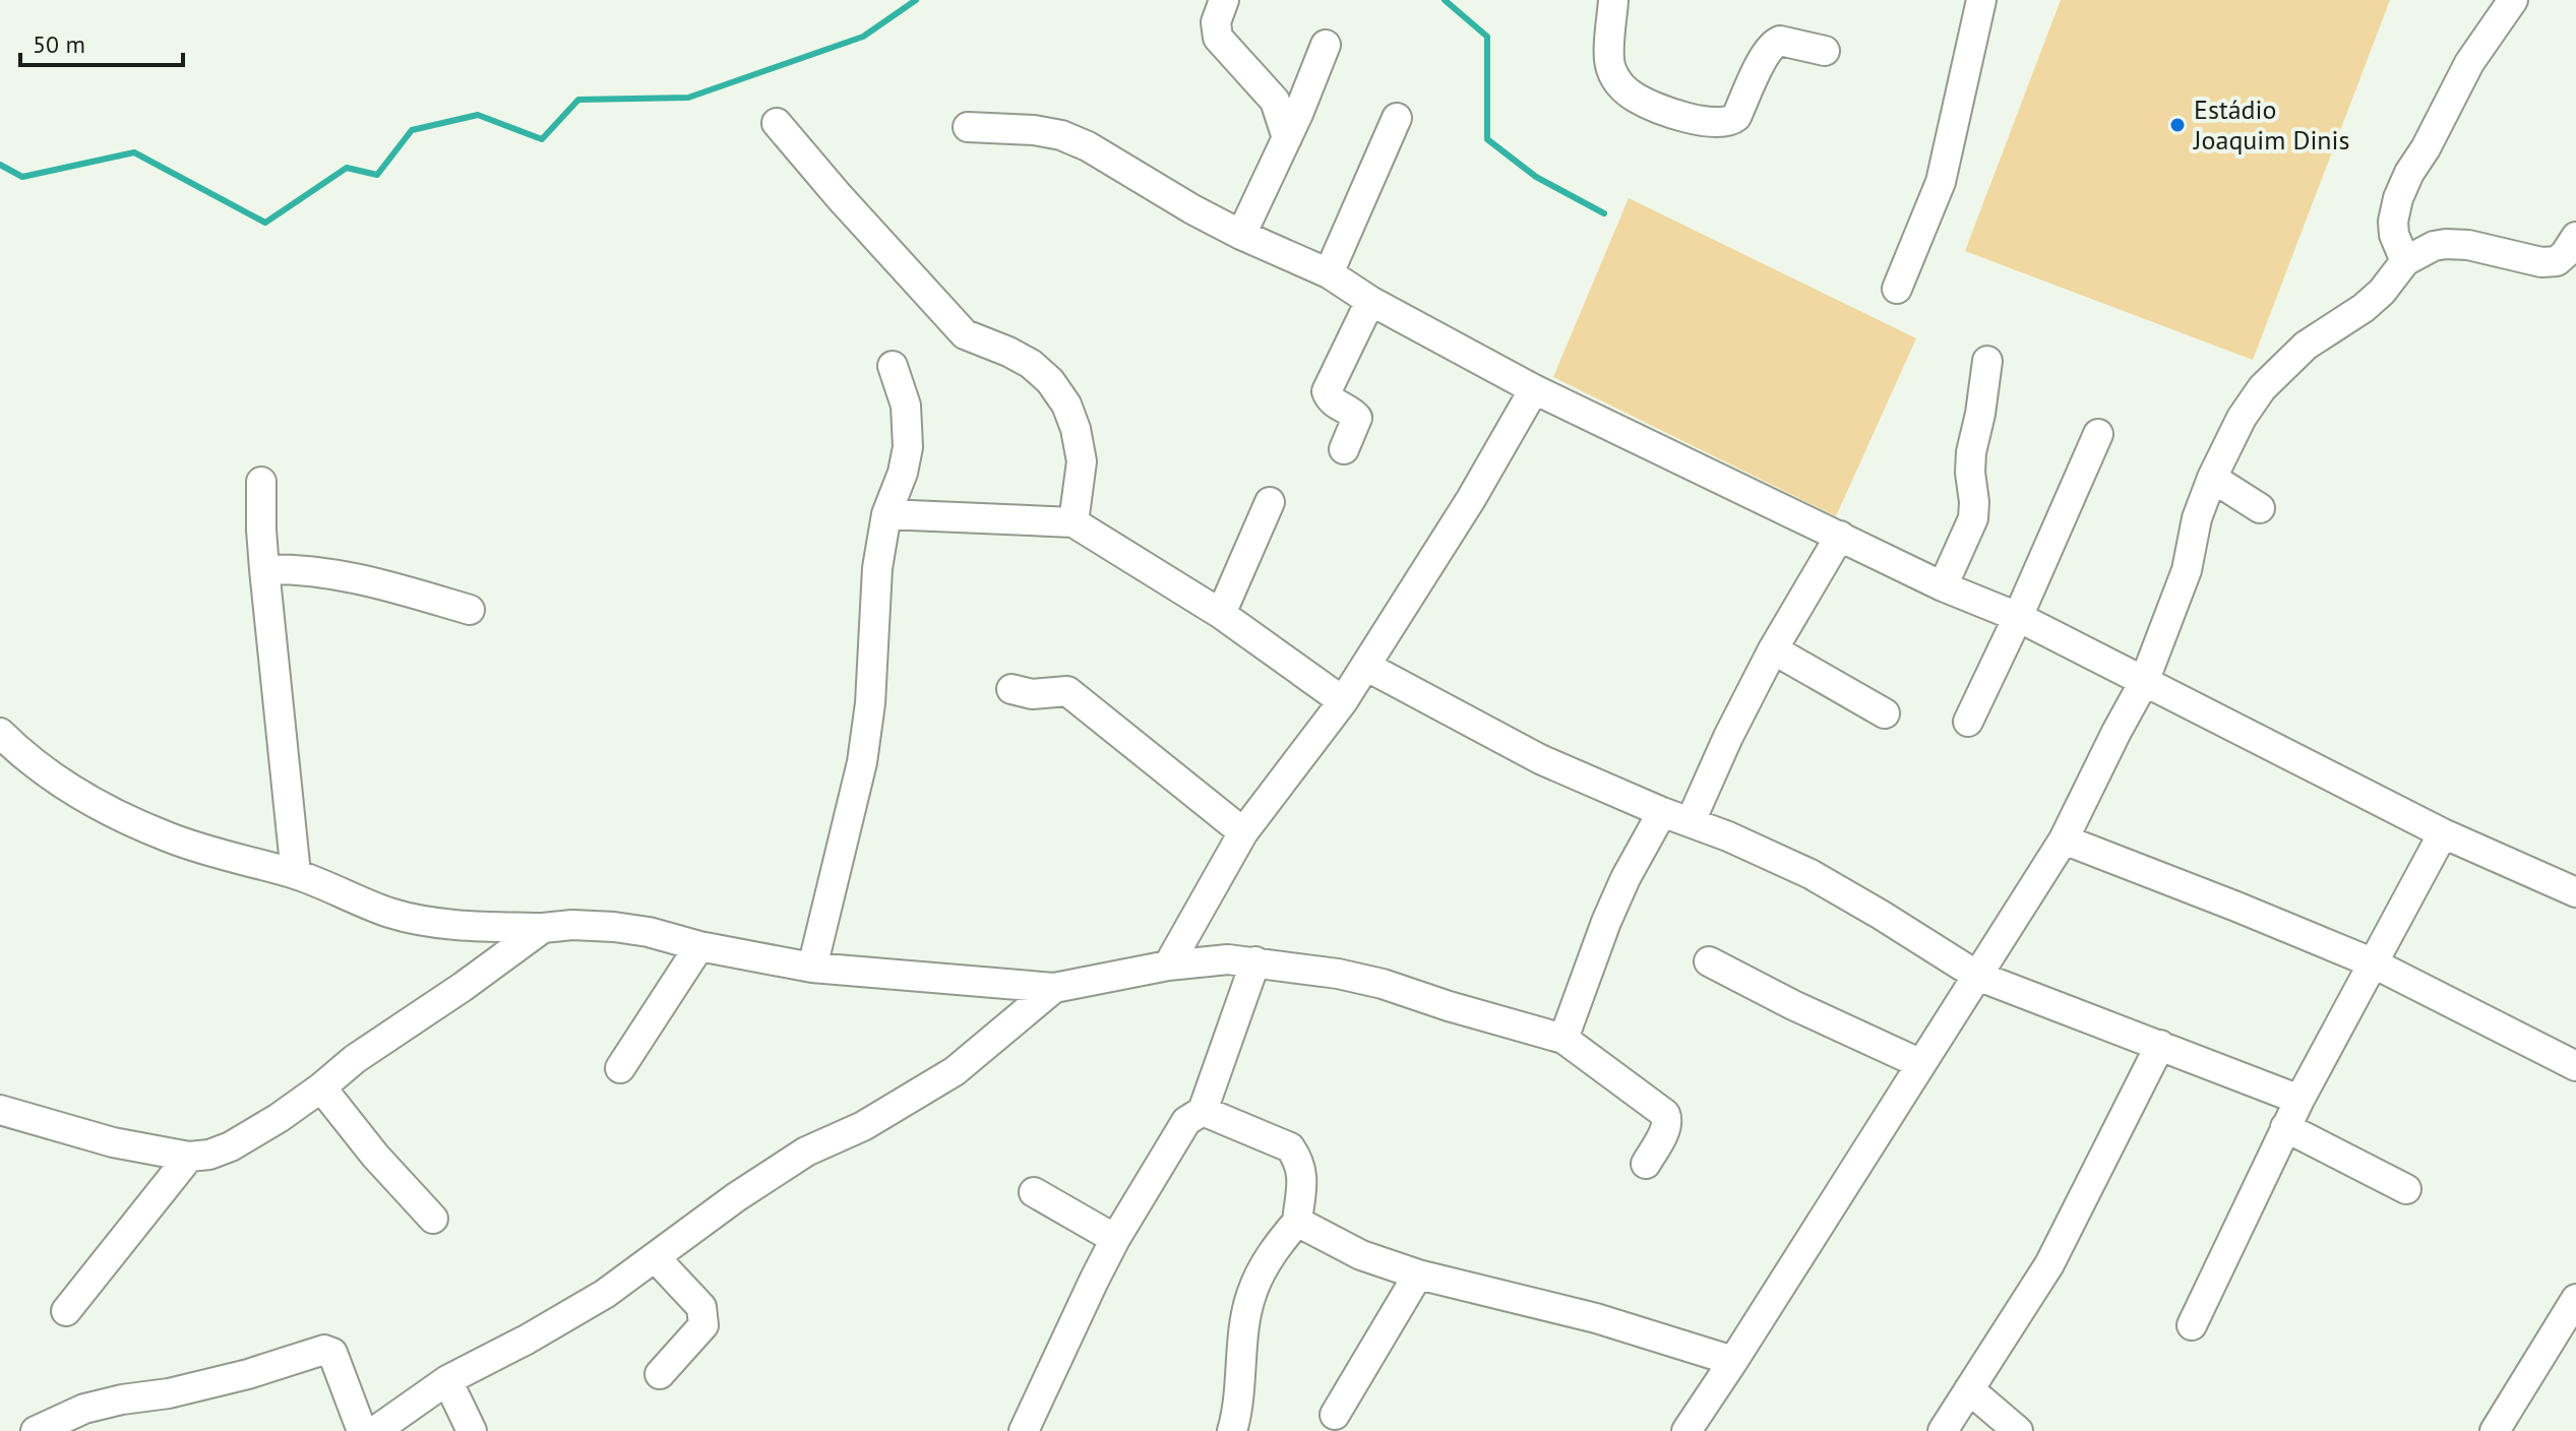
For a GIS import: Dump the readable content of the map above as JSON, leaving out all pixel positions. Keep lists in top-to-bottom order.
{
  "places": ["Estádio Joaquim Dinis"],
  "scale_bar": "50 m"
}
